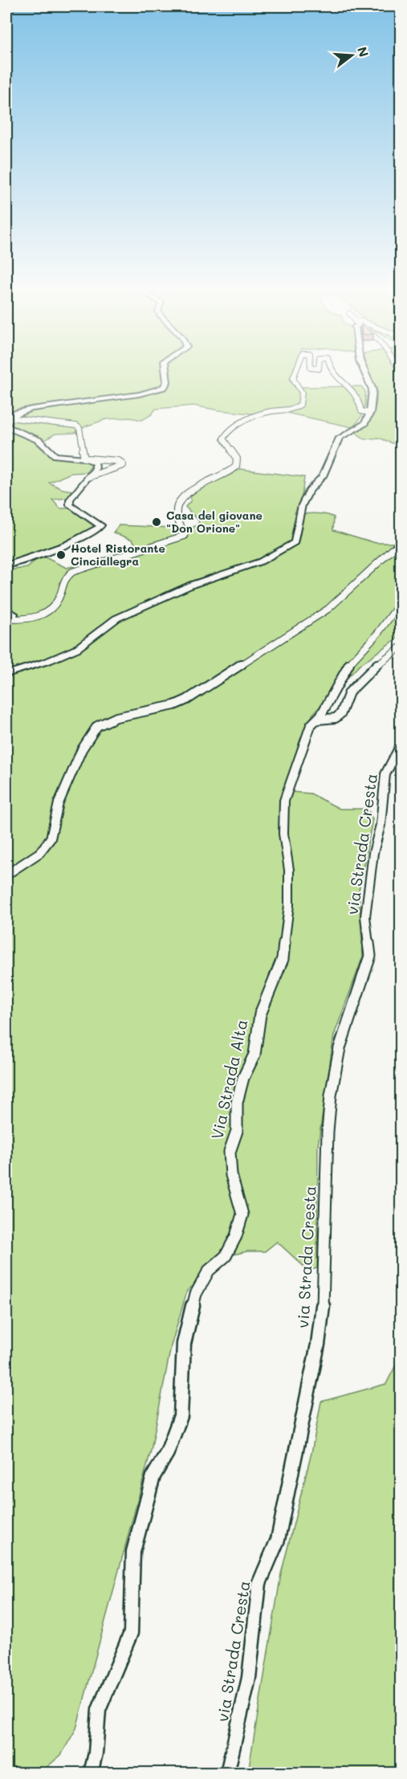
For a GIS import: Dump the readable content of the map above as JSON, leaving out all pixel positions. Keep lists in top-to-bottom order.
{
  "streets": {
    "street": ["via Strada Cresta", "Via Strada Alta"]
  },
  "places": ["Casa del giovane \"Don Orione\"", "Hotel Ristorante Cinciallegra"],
  "north": "right"
}
